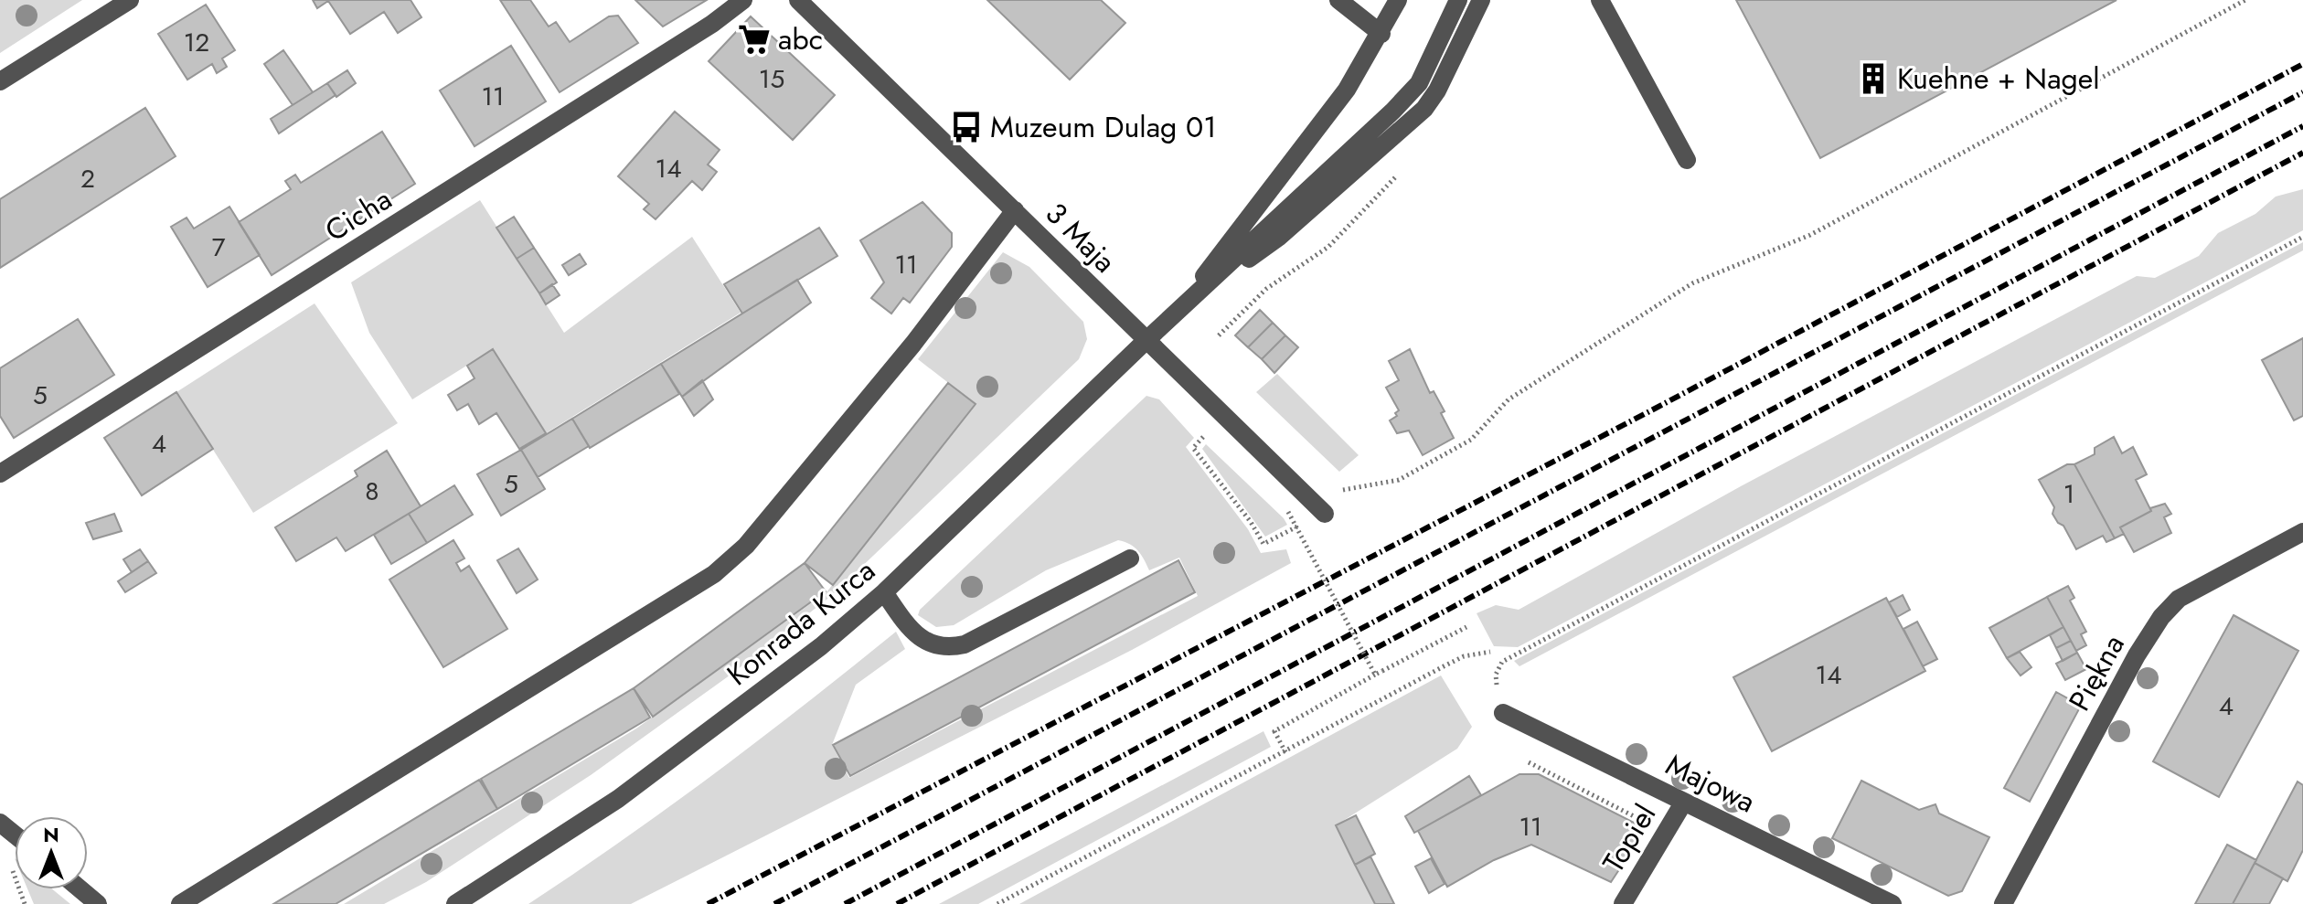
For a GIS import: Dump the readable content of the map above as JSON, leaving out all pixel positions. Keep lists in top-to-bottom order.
{
  "streets": {
    "street": [
      "Cicha",
      "3 Maja",
      "Konrada Kurca",
      "Piękna",
      "Majowa",
      "Topiel"
    ]
  },
  "crossings": [
    ["3 Maja", "Konrada Kurca"],
    ["Majowa", "Topiel"]
  ],
  "places": {
    "supermarket": ["abc"],
    "building": ["Kuehne + Nagel"],
    "bus stop": ["Muzeum Dulag 01"]
  },
  "house_numbers": [
    "12",
    "15",
    "11",
    "14",
    "2",
    "7",
    "11",
    "5",
    "4",
    "5",
    "8",
    "1",
    "14",
    "4",
    "11"
  ],
  "north": "top"
}
